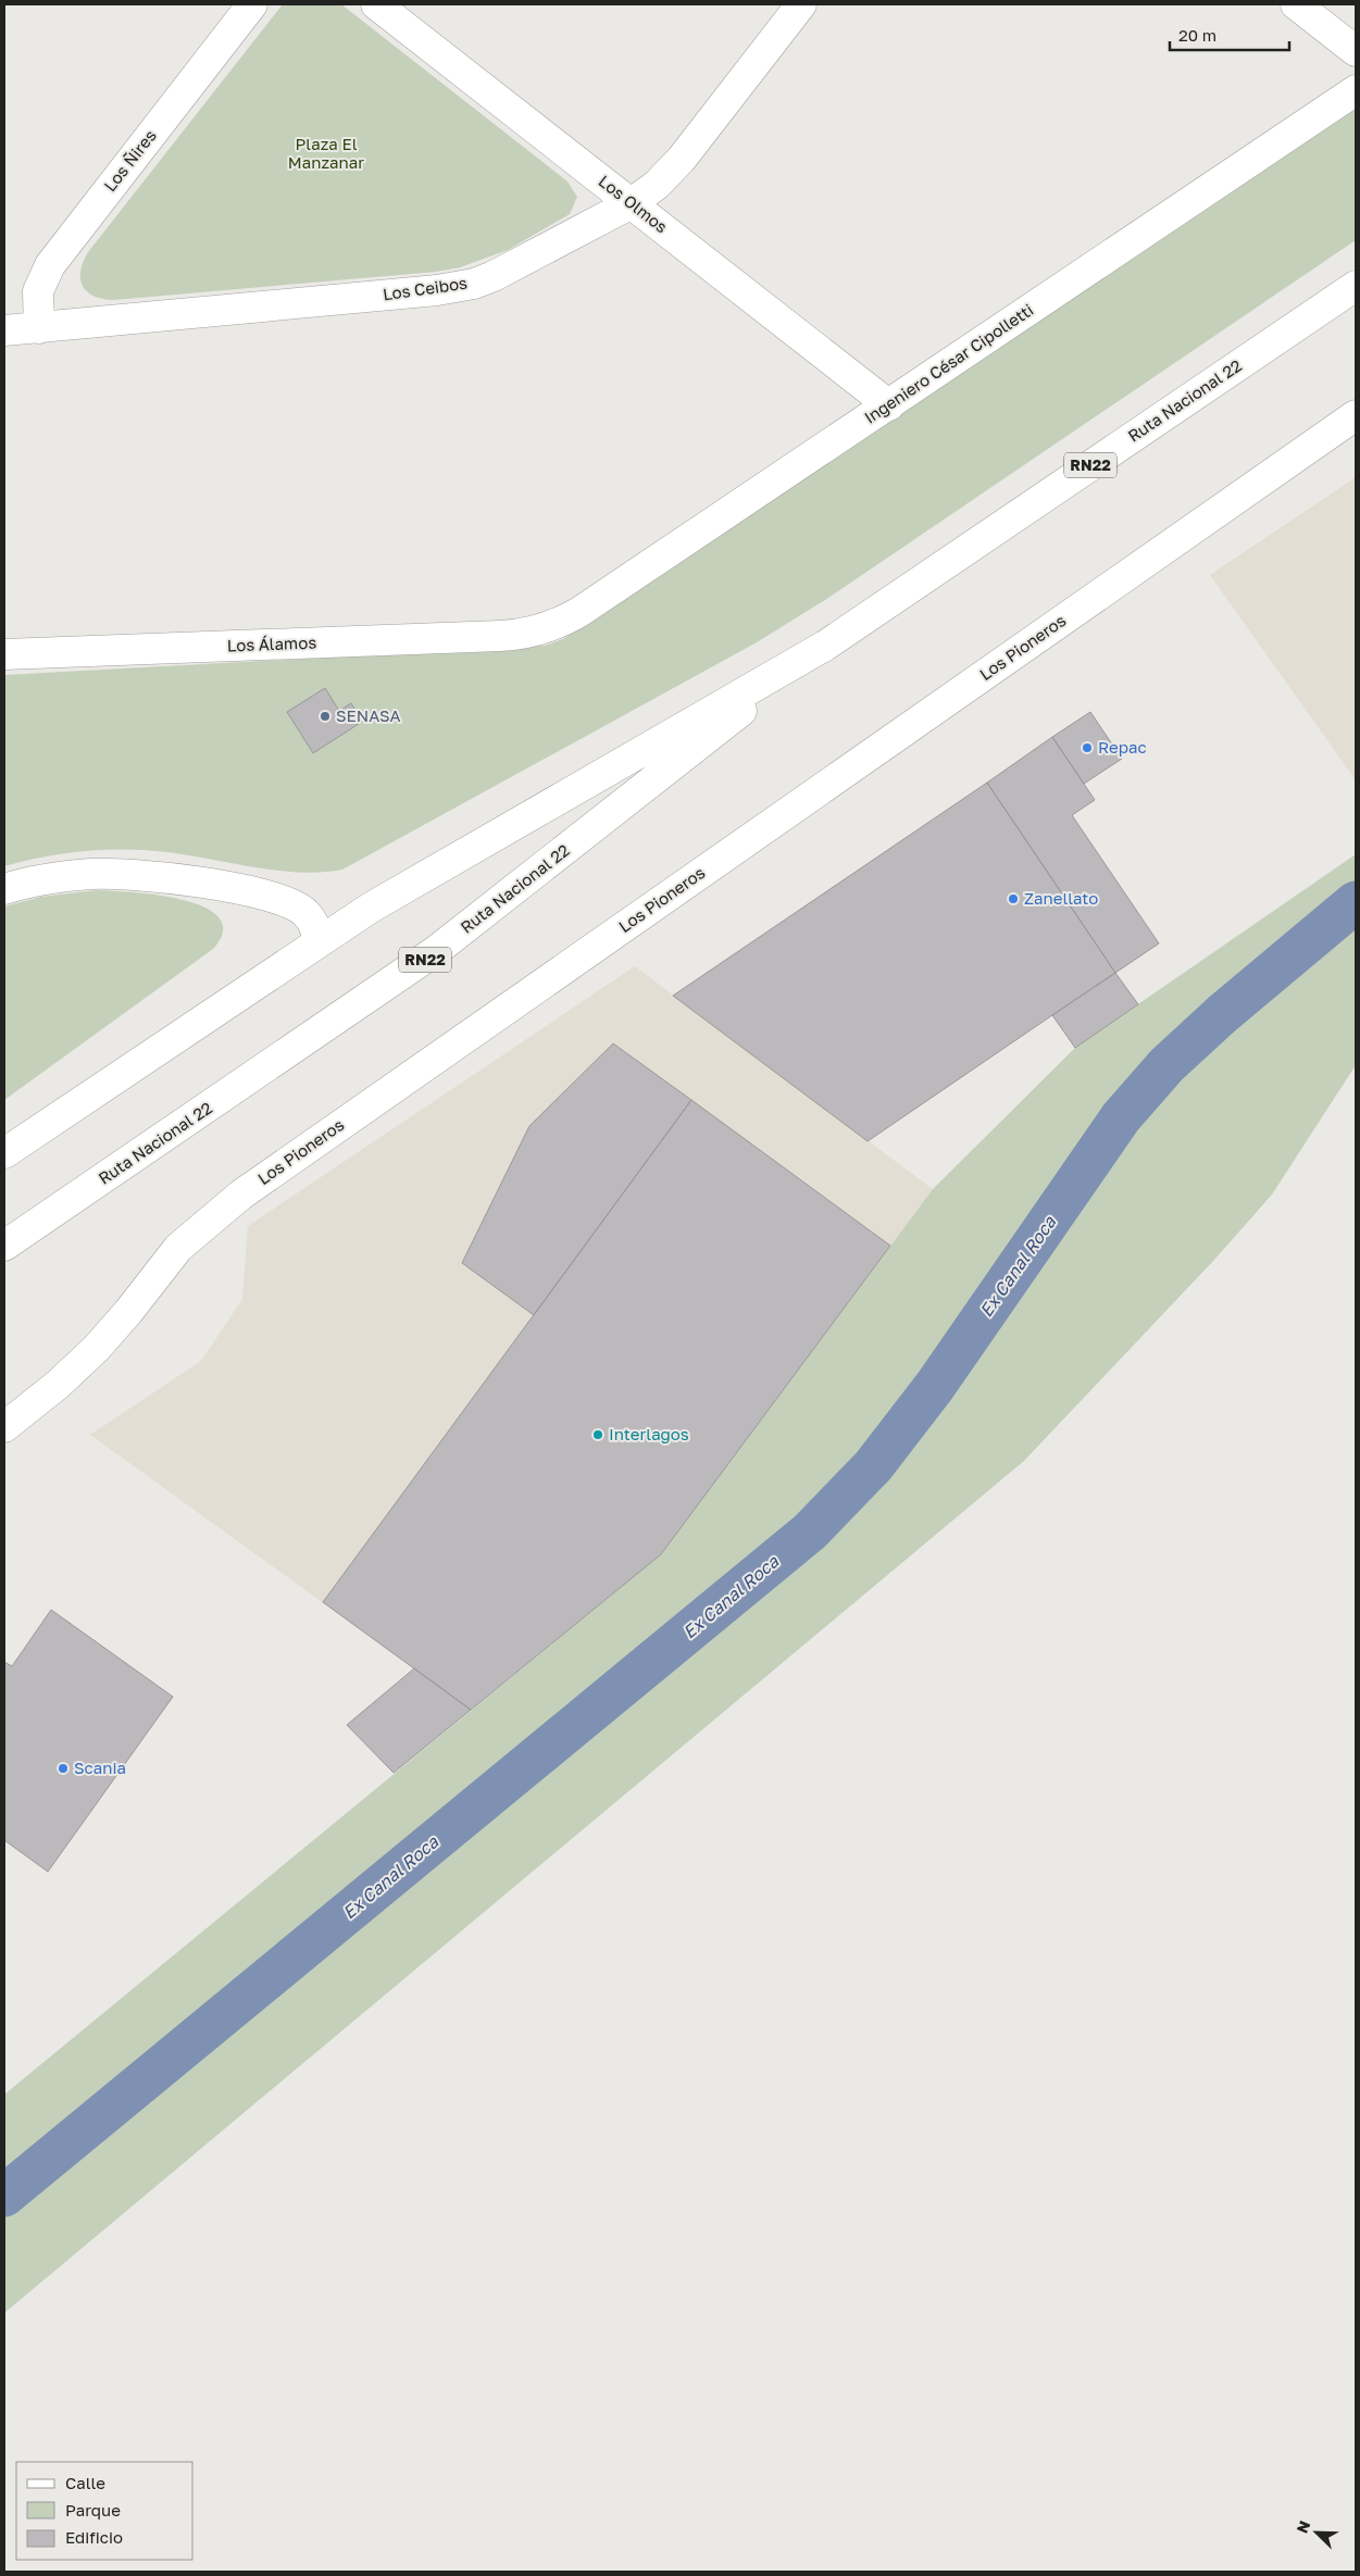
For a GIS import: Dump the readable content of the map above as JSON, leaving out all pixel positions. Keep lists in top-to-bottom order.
{
  "streets": {
    "main road": [
      "Los Ñires",
      "Los Olmos",
      "Los Ceibos",
      "Ingeniero César Cipolletti",
      "Ruta Nacional 22",
      "RN22",
      "Los Álamos",
      "Los Pioneros"
    ]
  },
  "crossings": [
    ["Los Ñires", "Los Ceibos"],
    ["Los Olmos", "Los Ceibos"],
    ["Los Olmos", "Ingeniero César Cipolletti"],
    ["Ingeniero César Cipolletti", "Los Álamos"]
  ],
  "water": ["Ex Canal Roca"],
  "parks": ["Plaza El Manzanar"],
  "places": [
    "SENASA",
    "Repac",
    "Zanellato",
    "Interlagos",
    "Scania"
  ],
  "legend": ["Calle", "Parque", "Edificio"],
  "scale_bar": "20 m",
  "north": "top left"
}
